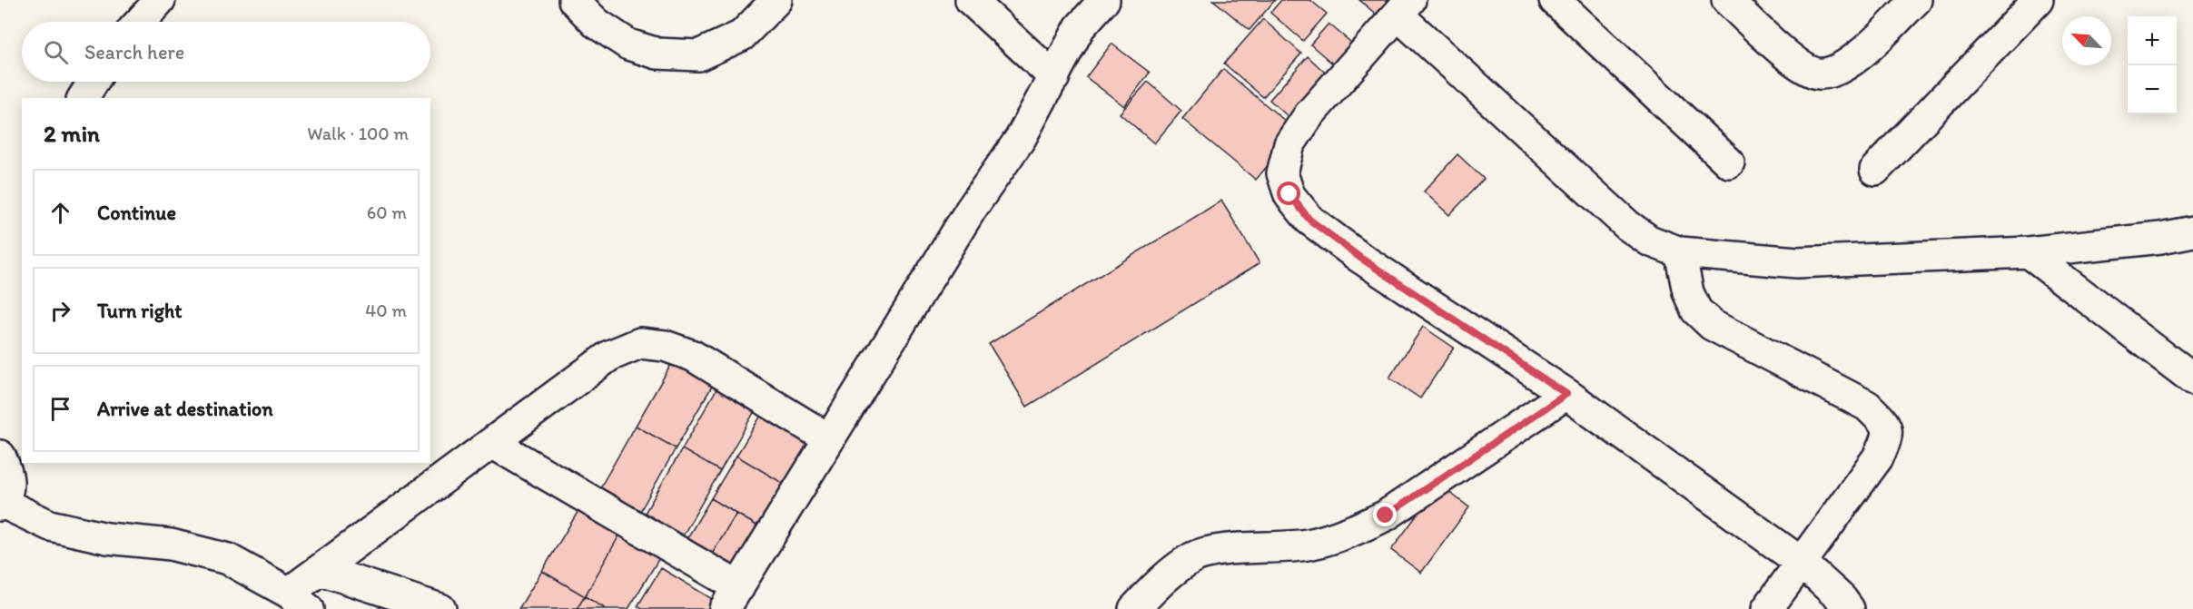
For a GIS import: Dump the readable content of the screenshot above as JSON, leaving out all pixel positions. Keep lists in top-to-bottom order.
{
  "north": "top left",
  "page": {
    "map_buttons": ["+", "−"],
    "search": "Search here",
    "heading": ["2 min", "Walk · 100 m"],
    "list": [
      ["Continue", "60 m"],
      ["Turn right", "40 m"],
      "Arrive at destination"
    ]
  }
}
